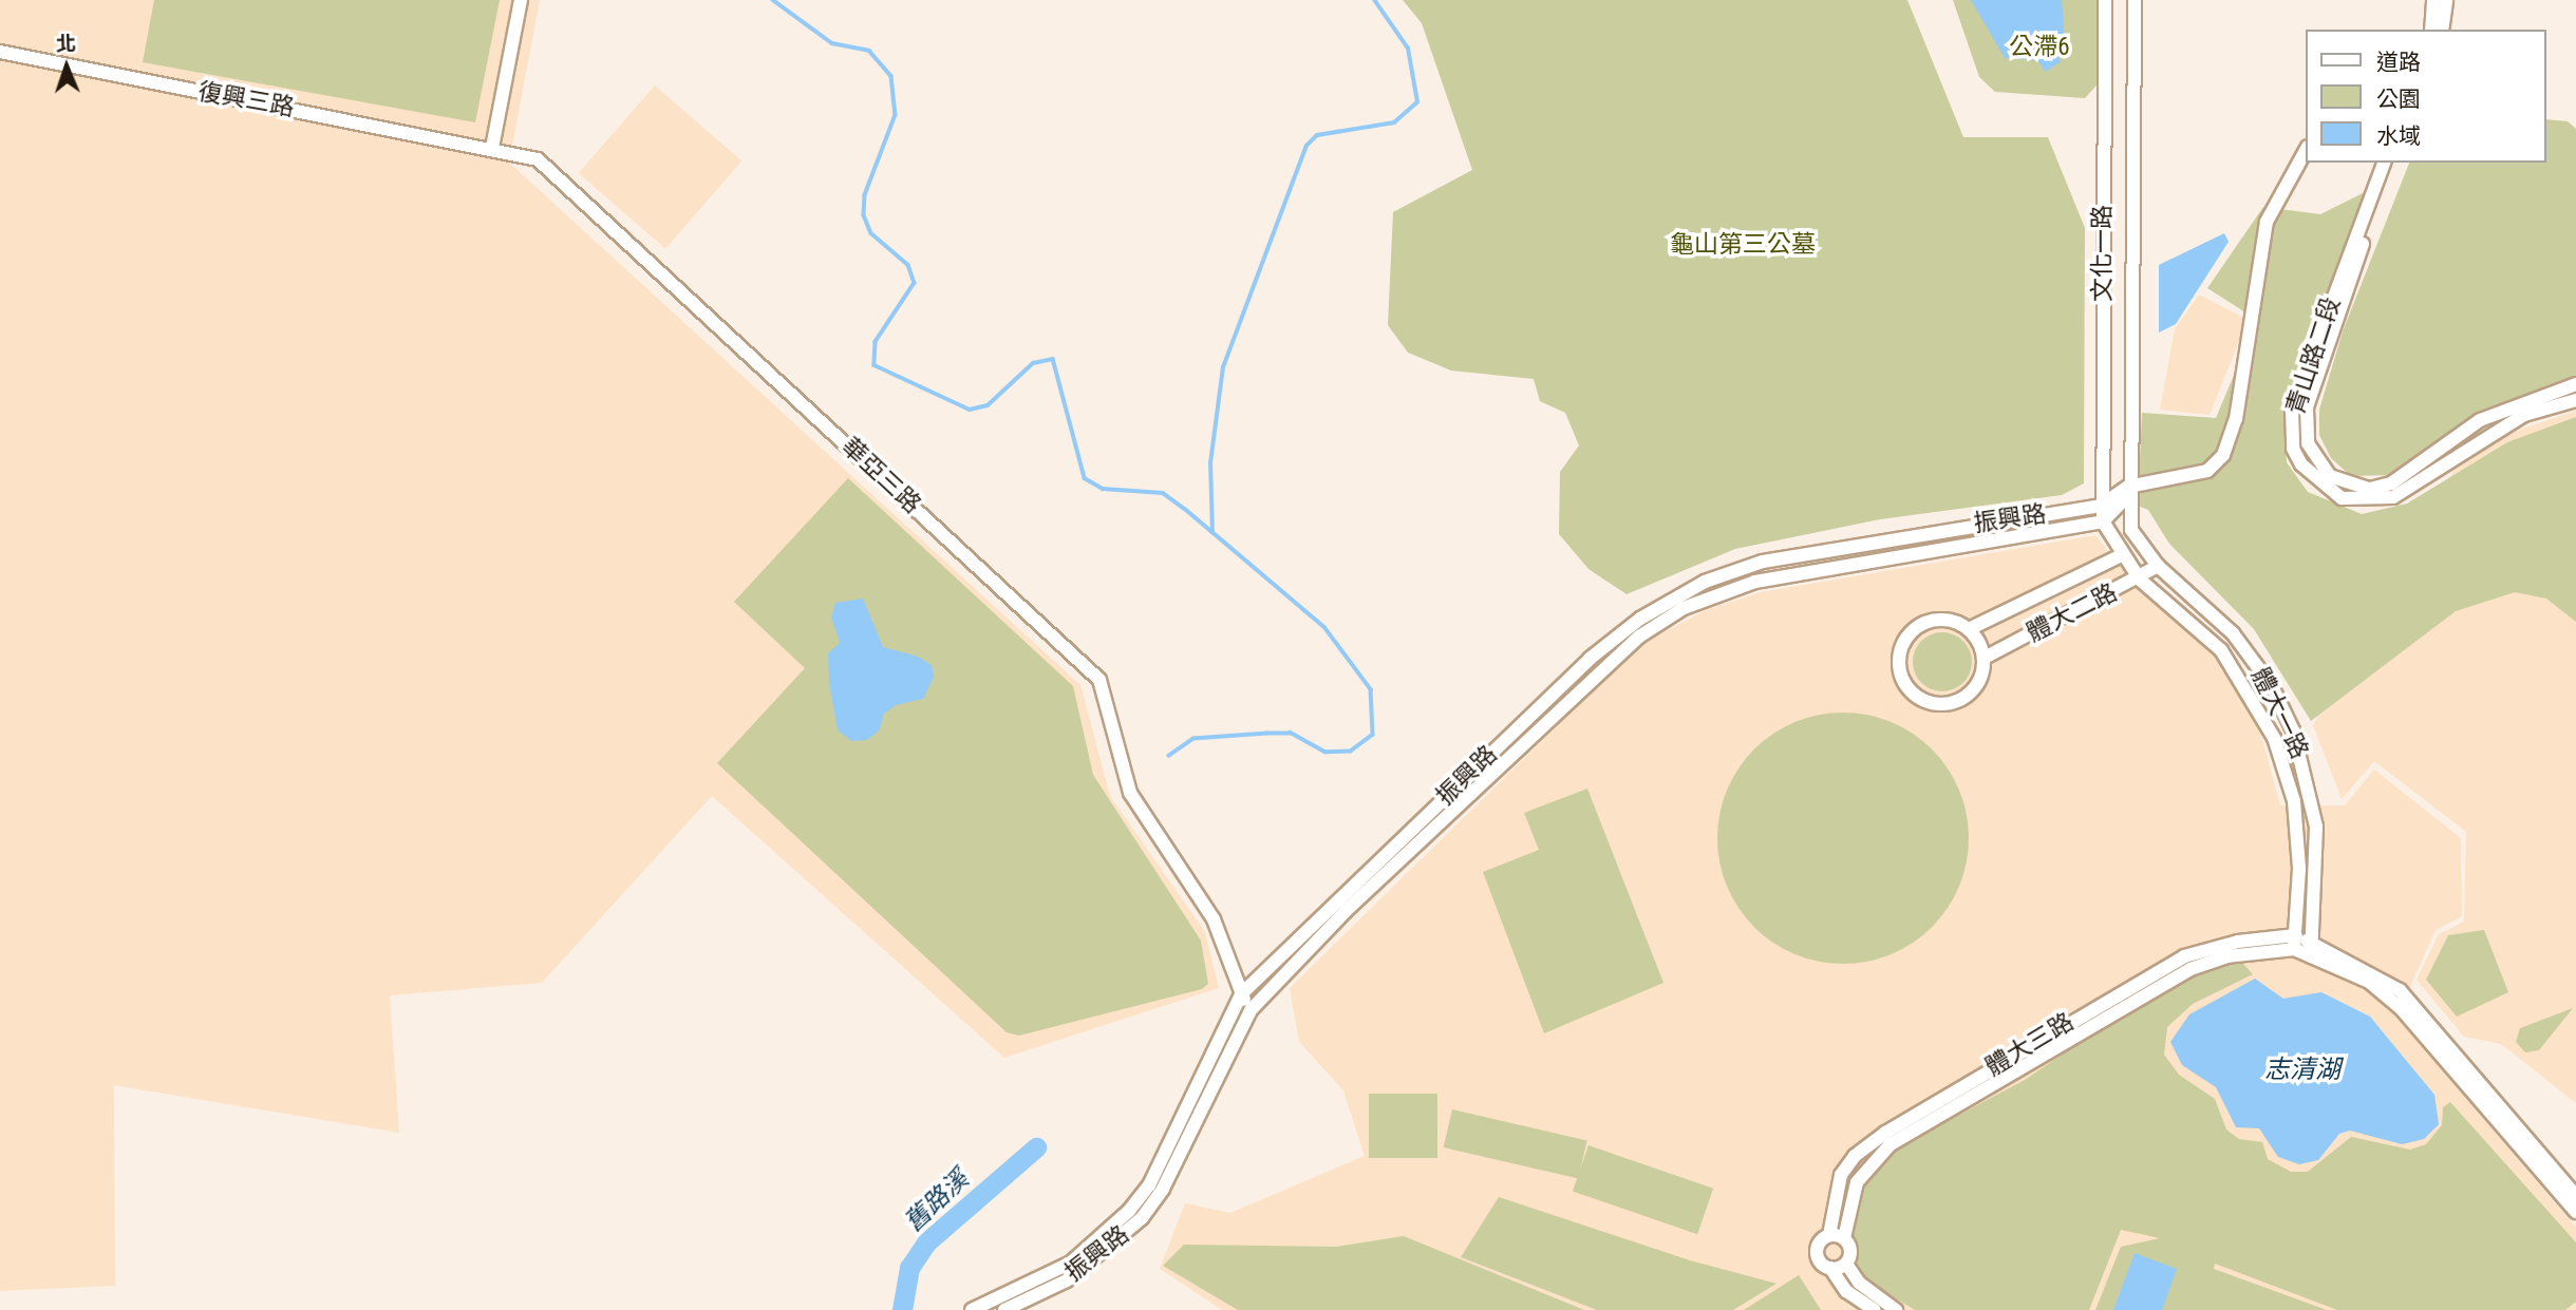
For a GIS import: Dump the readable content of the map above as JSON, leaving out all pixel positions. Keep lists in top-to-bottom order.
{
  "streets": {
    "street": [
      "復興三路",
      "文化一路",
      "青山路二段",
      "華亞三路",
      "振興路",
      "體大二路",
      "體大一路",
      "體大三路"
    ]
  },
  "crossings": [
    ["復興三路", "華亞三路"],
    ["文化一路", "振興路"],
    ["文化一路", "體大一路"],
    ["華亞三路", "振興路"],
    ["振興路", "體大一路"],
    ["體大二路", "體大一路"],
    ["體大一路", "體大三路"]
  ],
  "water": ["志清湖", "舊路溪"],
  "parks": ["公滯6", "龜山第三公墓"],
  "legend": ["道路", "公園", "水域"],
  "north": "top"
}
